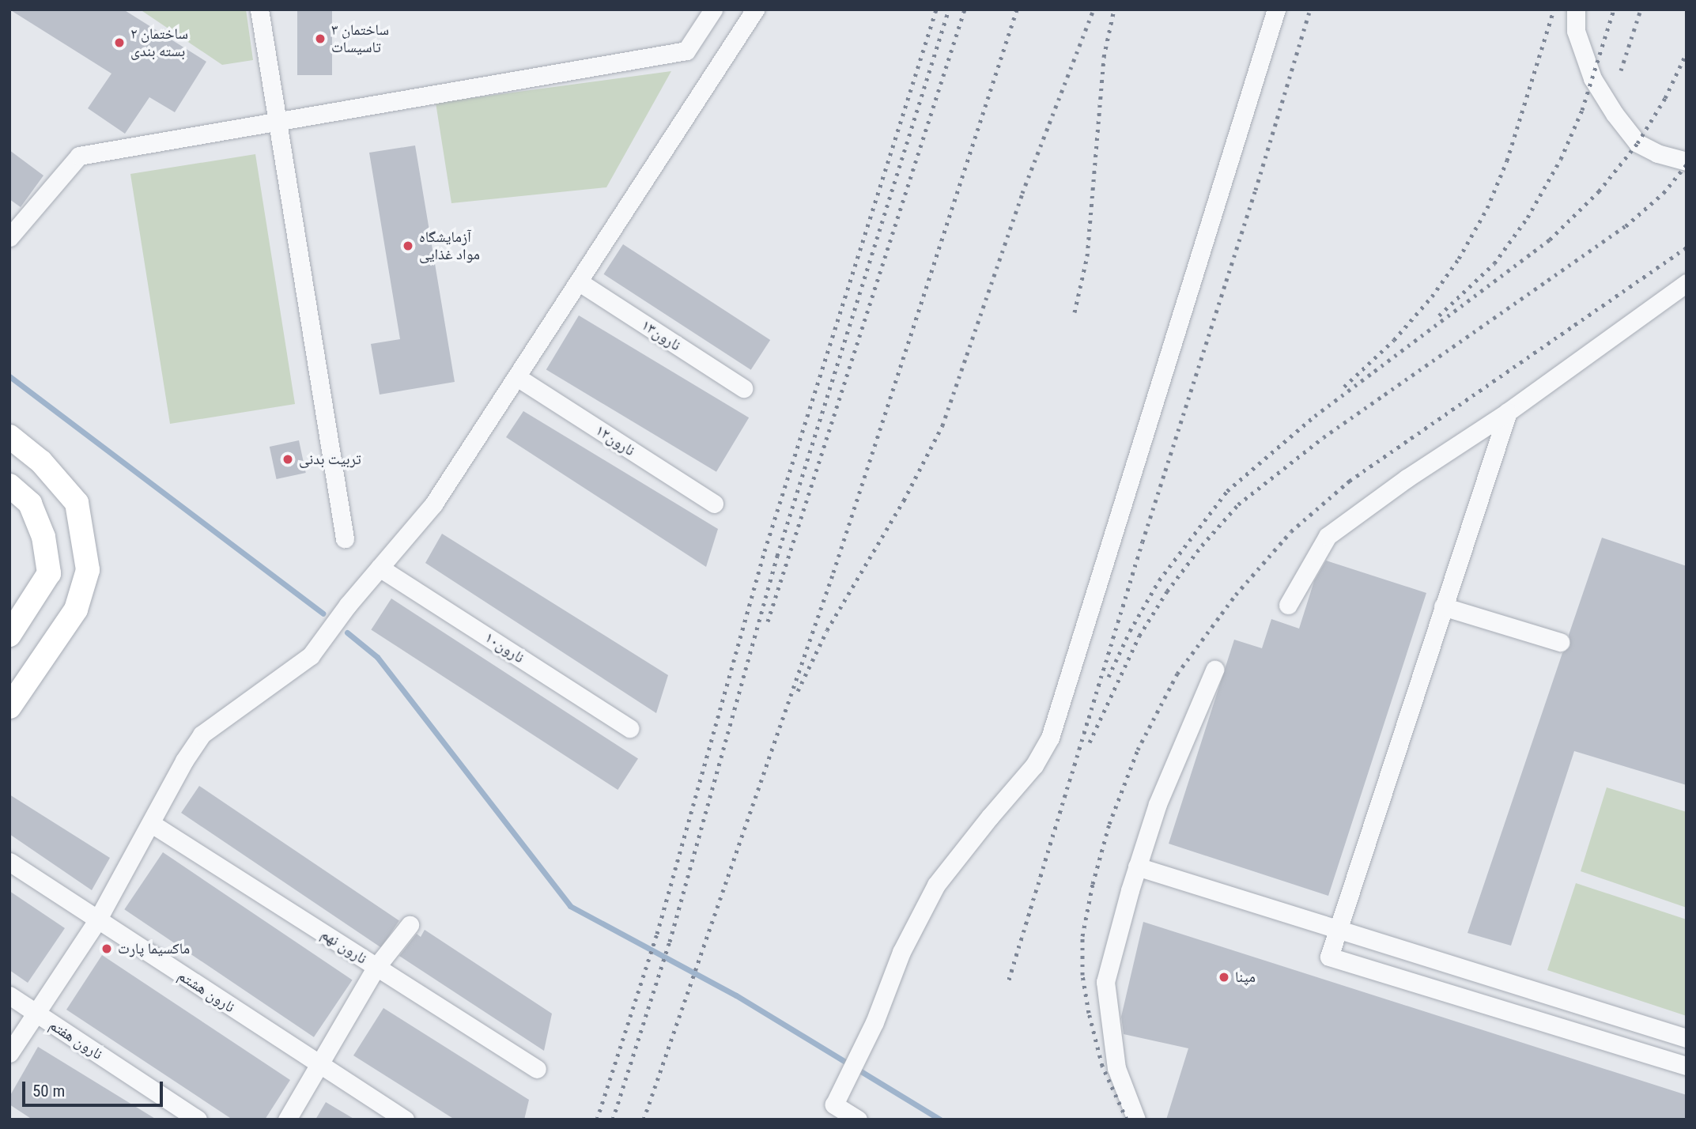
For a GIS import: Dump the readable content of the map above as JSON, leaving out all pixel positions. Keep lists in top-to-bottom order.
{
  "streets": {
    "street": [
      "نارون۱۳",
      "نارون۱۲",
      "نارون۱۰",
      "نارون نهم",
      "نارون هشتم",
      "نارون هفتم"
    ]
  },
  "places": [
    "۳ ساختمان تاسیسات",
    "۲ ساختمان بسته بندی",
    "آزمایشگاه مواد غذایی",
    "تربیت بدنی",
    "ماکسیما پارت",
    "مپنا"
  ],
  "scale_bar": "50 m"
}
